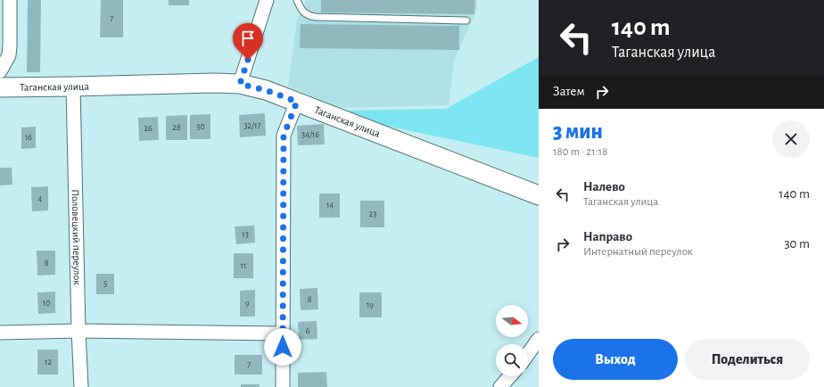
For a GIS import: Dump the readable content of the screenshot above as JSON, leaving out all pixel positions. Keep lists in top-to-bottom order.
{
  "streets": {
    "street": ["Таганская улица", "Половецкий переулок"]
  },
  "crossings": [
    ["Таганская улица", "Половецкий переулок"]
  ],
  "house_numbers": [
    "7",
    "32/17",
    "30",
    "28",
    "26",
    "34/16",
    "16",
    "4",
    "14",
    "23",
    "13",
    "8",
    "11",
    "5",
    "8",
    "10",
    "9",
    "19",
    "6",
    "12",
    "7"
  ],
  "north": "right",
  "page": {
    "turn": ["140 m", "Таганская улица"],
    "then": "Затем",
    "heading": ["3 мин", "180 m · 21:18"],
    "list": [
      {
        "name": "Налево",
        "note": "Таганская улица",
        "value": "140 m"
      },
      {
        "name": "Направо",
        "note": "Интернатный переулок",
        "value": "30 m"
      }
    ],
    "buttons": ["Выход", "Поделиться"]
  }
}
